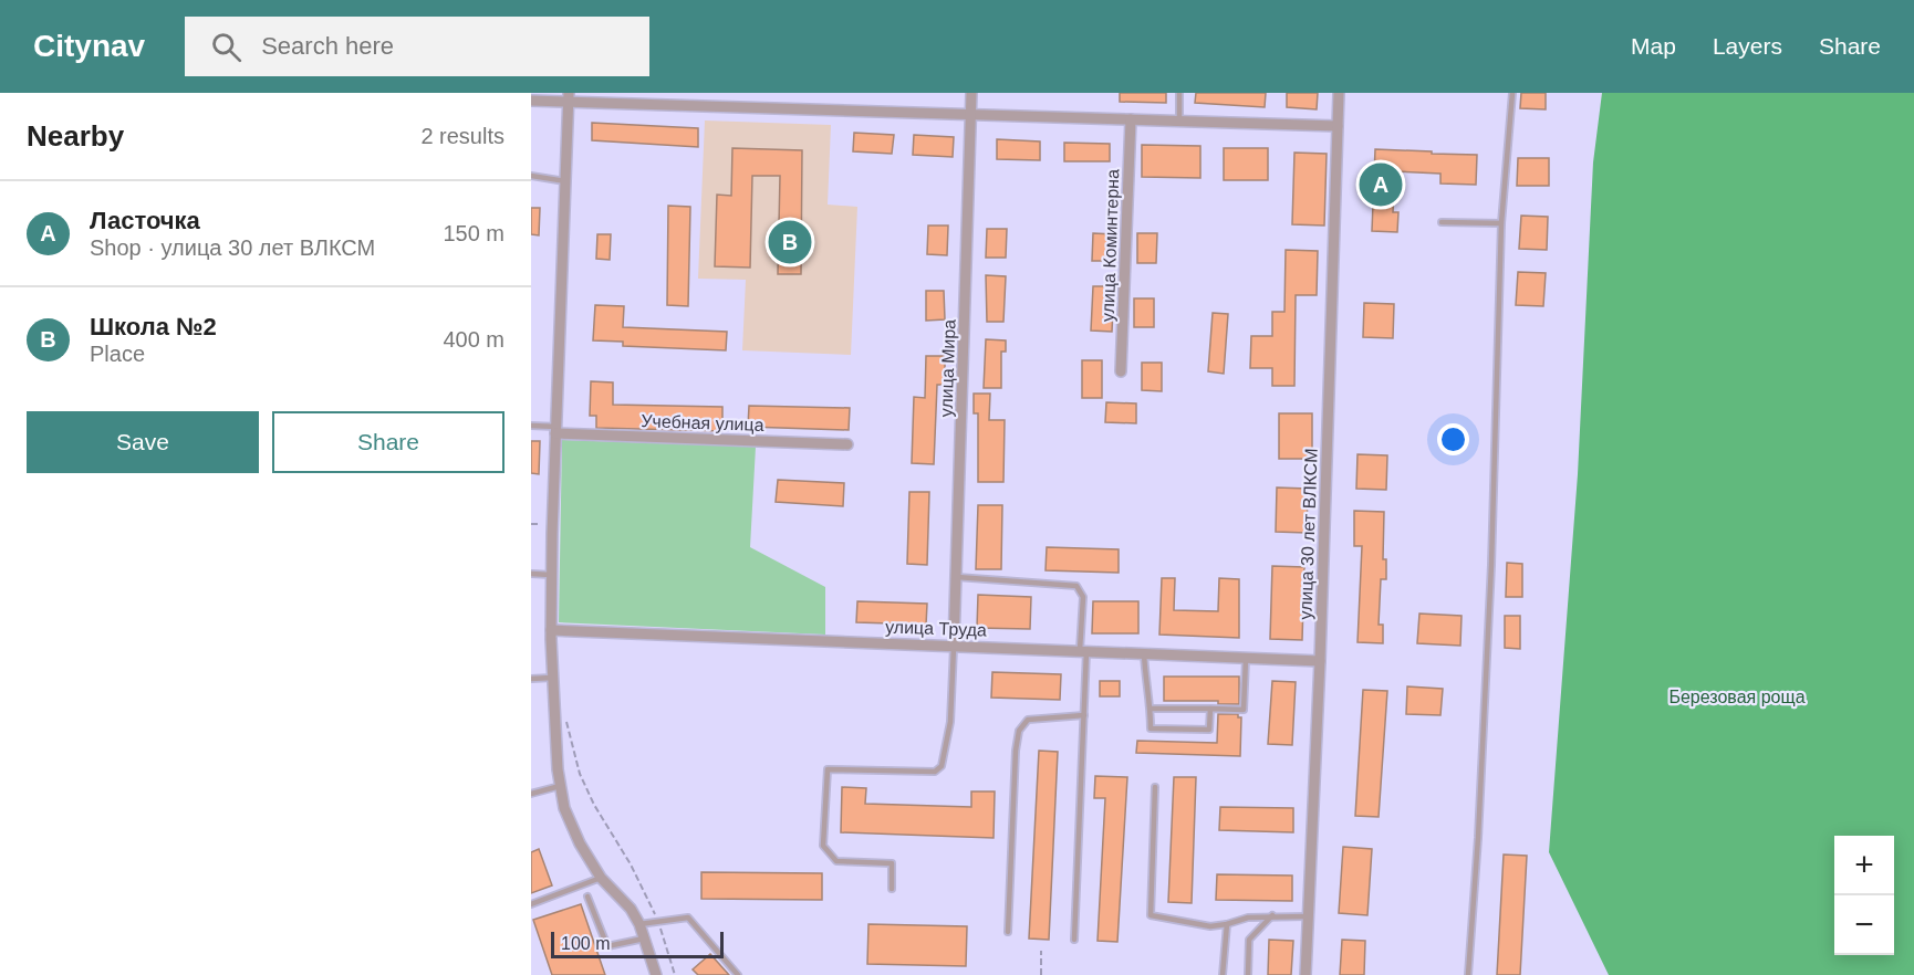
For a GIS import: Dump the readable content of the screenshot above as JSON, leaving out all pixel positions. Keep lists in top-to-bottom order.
{
  "streets": {
    "street": [
      "улица Коминтерна",
      "улица Мира",
      "Учебная улица",
      "улица 30 лет ВЛКСМ",
      "улица Труда"
    ]
  },
  "crossings": [
    ["улица Мира", "улица Труда"],
    ["улица 30 лет ВЛКСМ", "улица Труда"]
  ],
  "parks": ["Березовая роща"],
  "scale_bar": "100 m",
  "page": {
    "header": "Citynav",
    "search": "Search here",
    "nav": ["Map", "Layers", "Share"],
    "heading": ["Nearby", "2 results"],
    "pins": ["A", "B"],
    "list": [
      {
        "mark": "A",
        "name": "Ласточка",
        "note": "Shop · улица 30 лет ВЛКСМ",
        "value": "150 m"
      },
      {
        "mark": "B",
        "name": "Школа №2",
        "note": "Place",
        "value": "400 m"
      }
    ],
    "buttons": ["Save", "Share"],
    "map_buttons": ["+", "−"],
    "scale": "100 m"
  }
}
